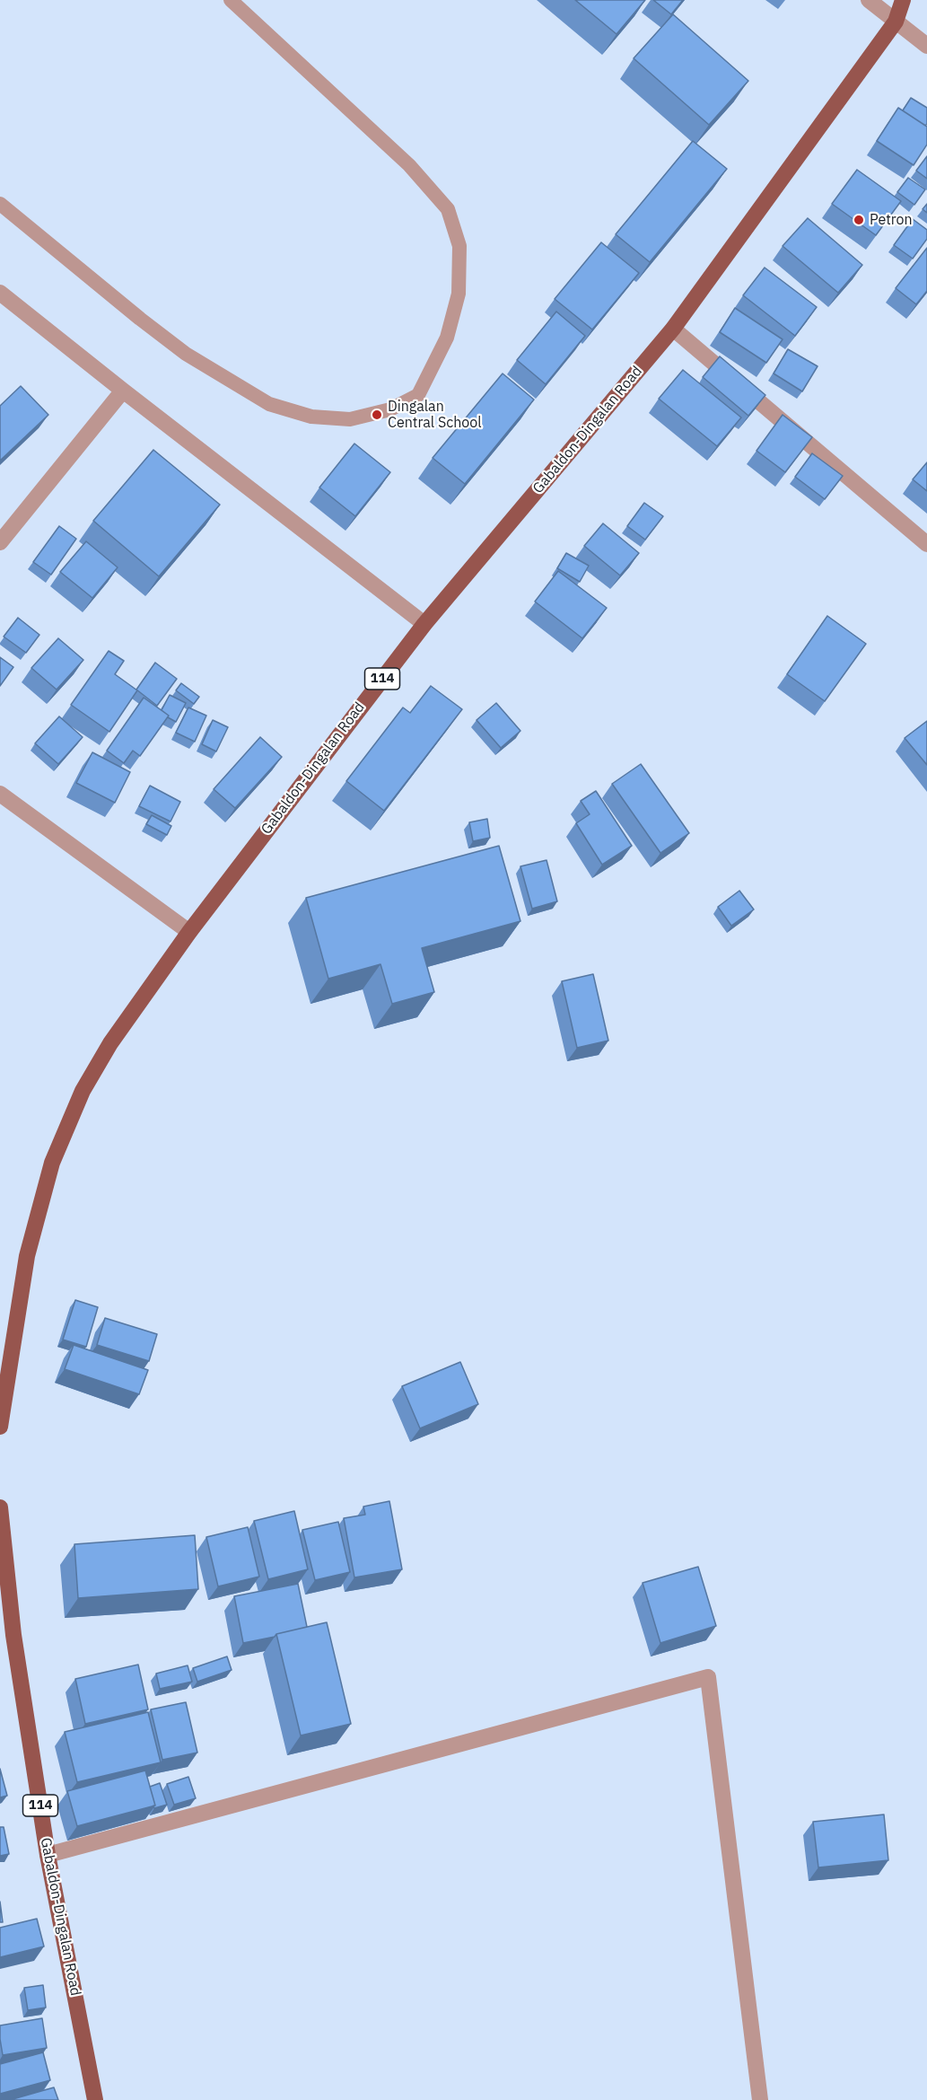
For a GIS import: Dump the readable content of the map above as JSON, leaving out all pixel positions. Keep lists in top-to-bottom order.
{
  "streets": {
    "main road": ["Gabaldon-Dingalan Road", "114"]
  },
  "places": ["Petron", "Dingalan Central School"]
}
